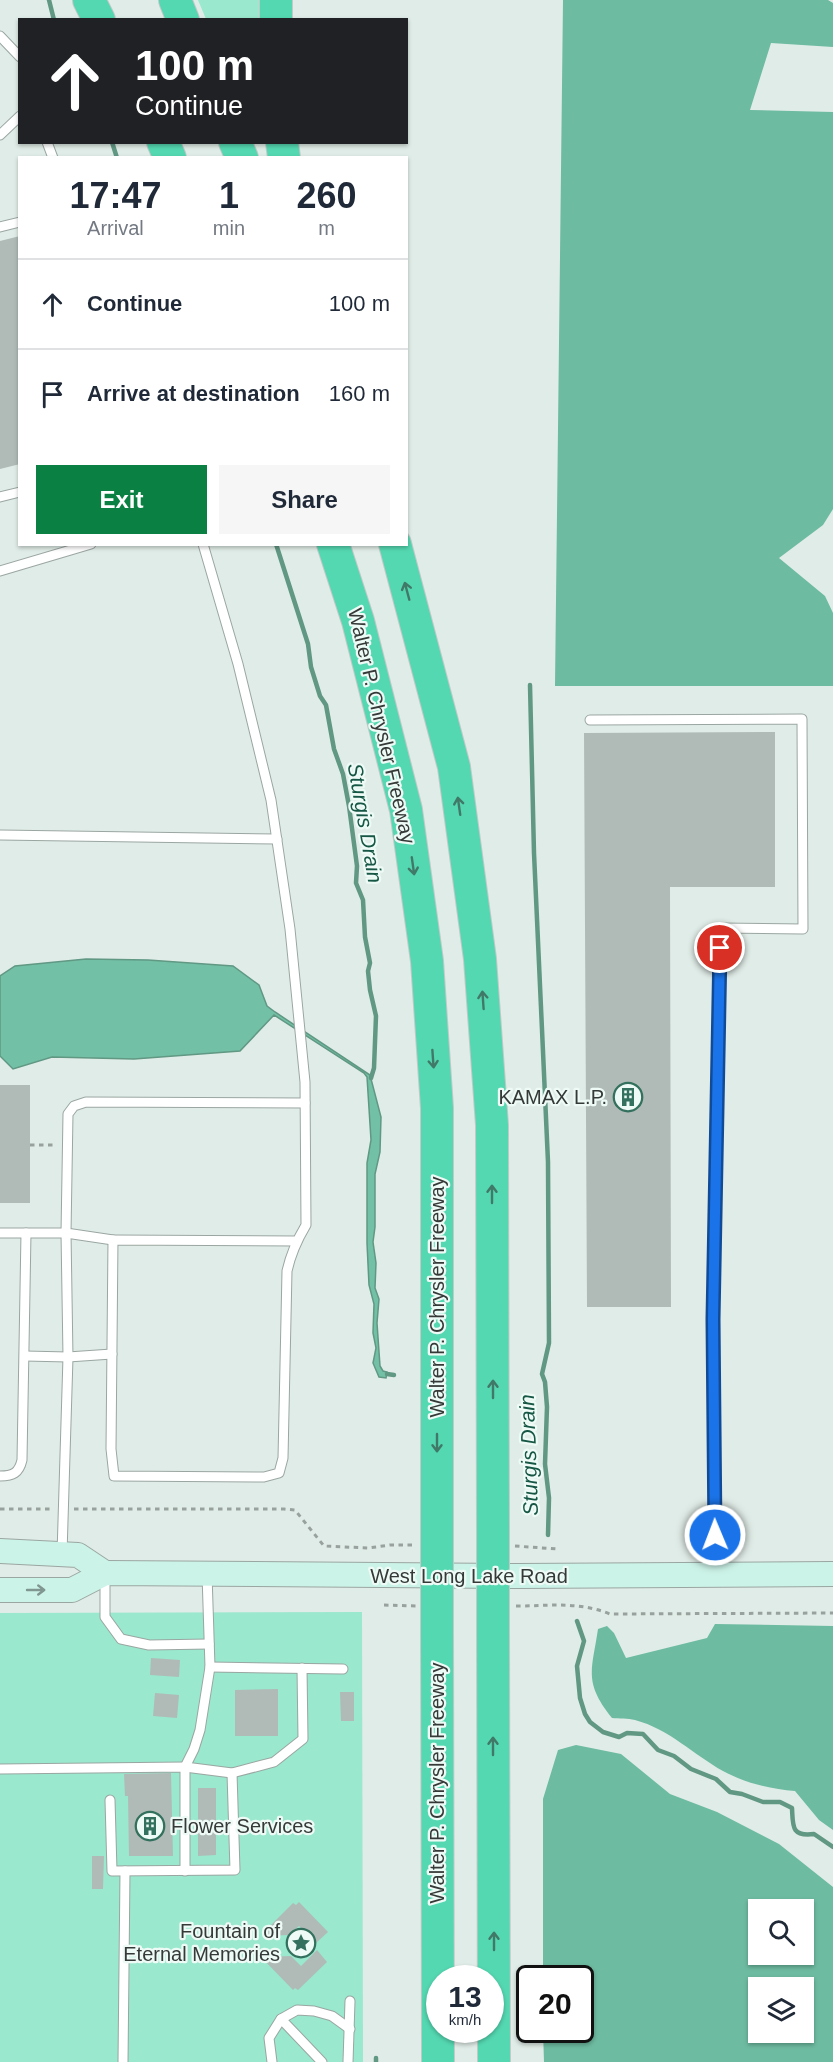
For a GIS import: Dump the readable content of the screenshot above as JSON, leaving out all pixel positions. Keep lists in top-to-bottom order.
{
  "streets": {
    "highway": ["Walter P. Chrysler Freeway"],
    "main road": ["West Long Lake Road"]
  },
  "water": ["Sturgis Drain"],
  "places": {
    "building": ["KAMAX L.P.", "Flower Services"],
    "place": ["Fountain of Eternal Memories"]
  },
  "page": {
    "turn": ["100 m", "Continue"],
    "eta": [
      "17:47",
      "Arrival",
      "1",
      "min",
      "260",
      "m"
    ],
    "list": [
      {
        "name": "Continue",
        "value": "100 m"
      },
      {
        "name": "Arrive at destination",
        "value": "160 m"
      }
    ],
    "buttons": ["Exit", "Share"],
    "speed": "13 km/h",
    "limit": "20"
  }
}
